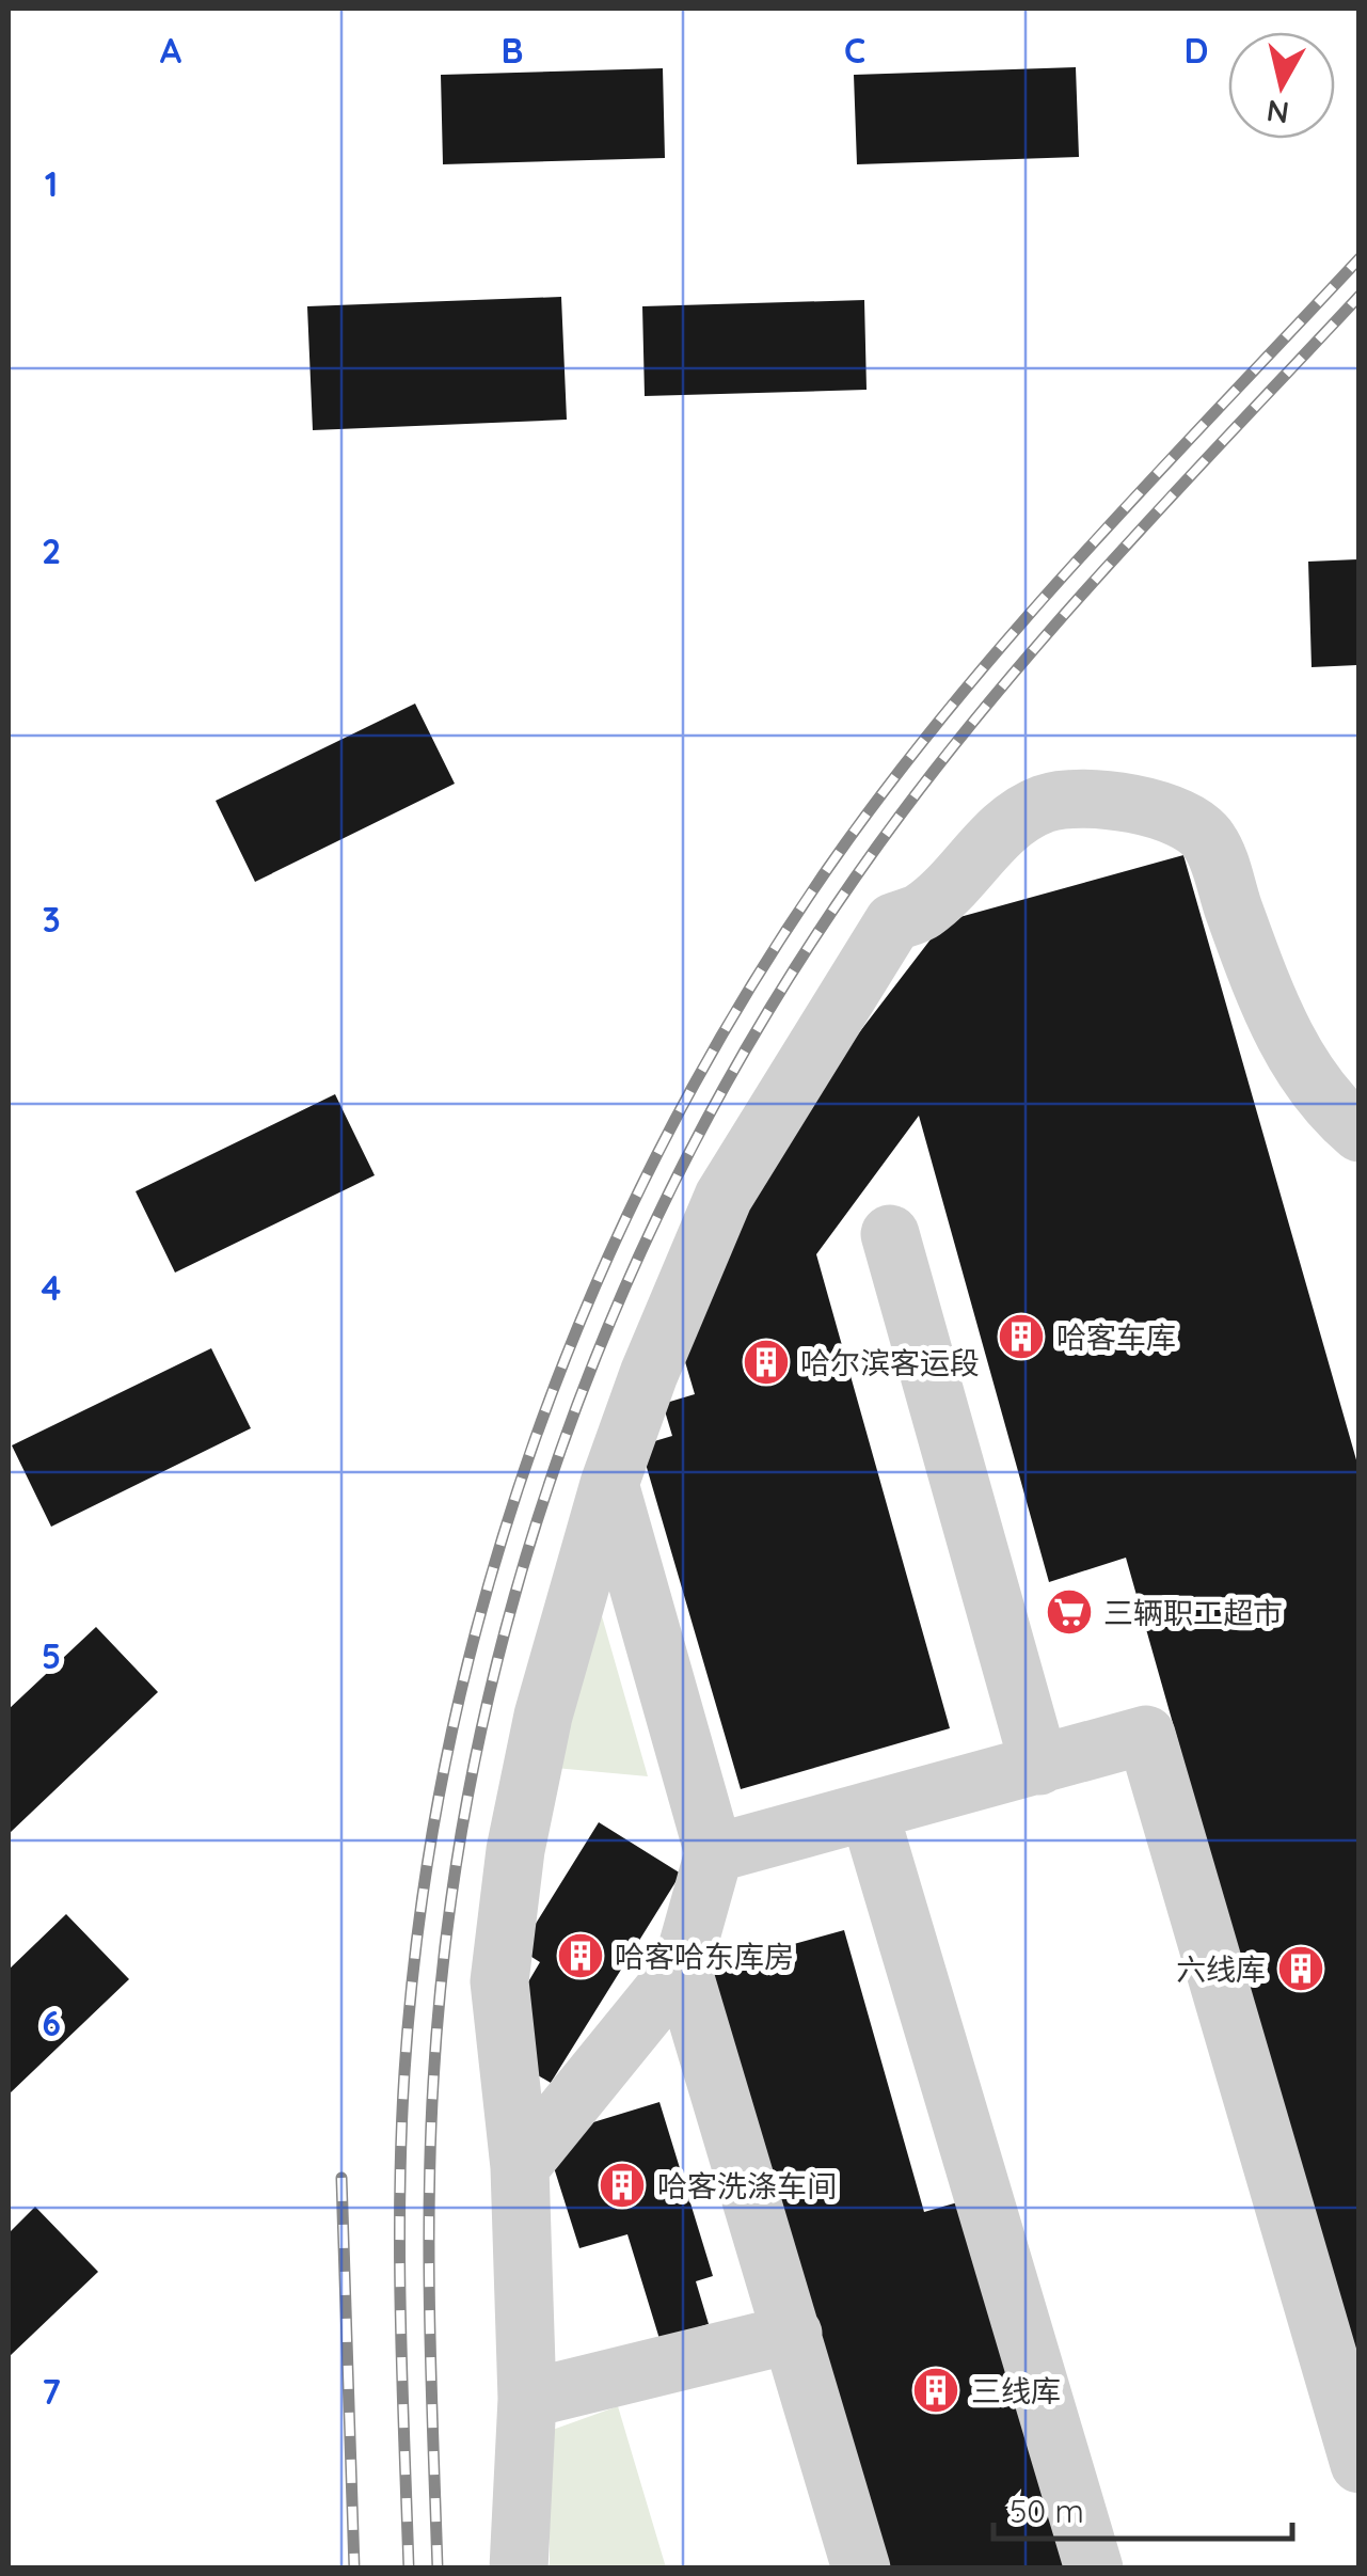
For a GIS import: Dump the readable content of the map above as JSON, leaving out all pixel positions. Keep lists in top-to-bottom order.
{
  "places": {
    "building": [
      "哈客车库",
      "哈尔滨客运段",
      "哈客哈东库房",
      "六线库",
      "哈客洗涤车间",
      "三线库"
    ],
    "supermarket": ["三辆职工超市"]
  },
  "scale_bar": "50 m",
  "north": "bottom",
  "grid": {
    "columns": [
      "A",
      "B",
      "C",
      "D"
    ],
    "rows": [
      "1",
      "2",
      "3",
      "4",
      "5",
      "6",
      "7"
    ]
  }
}
